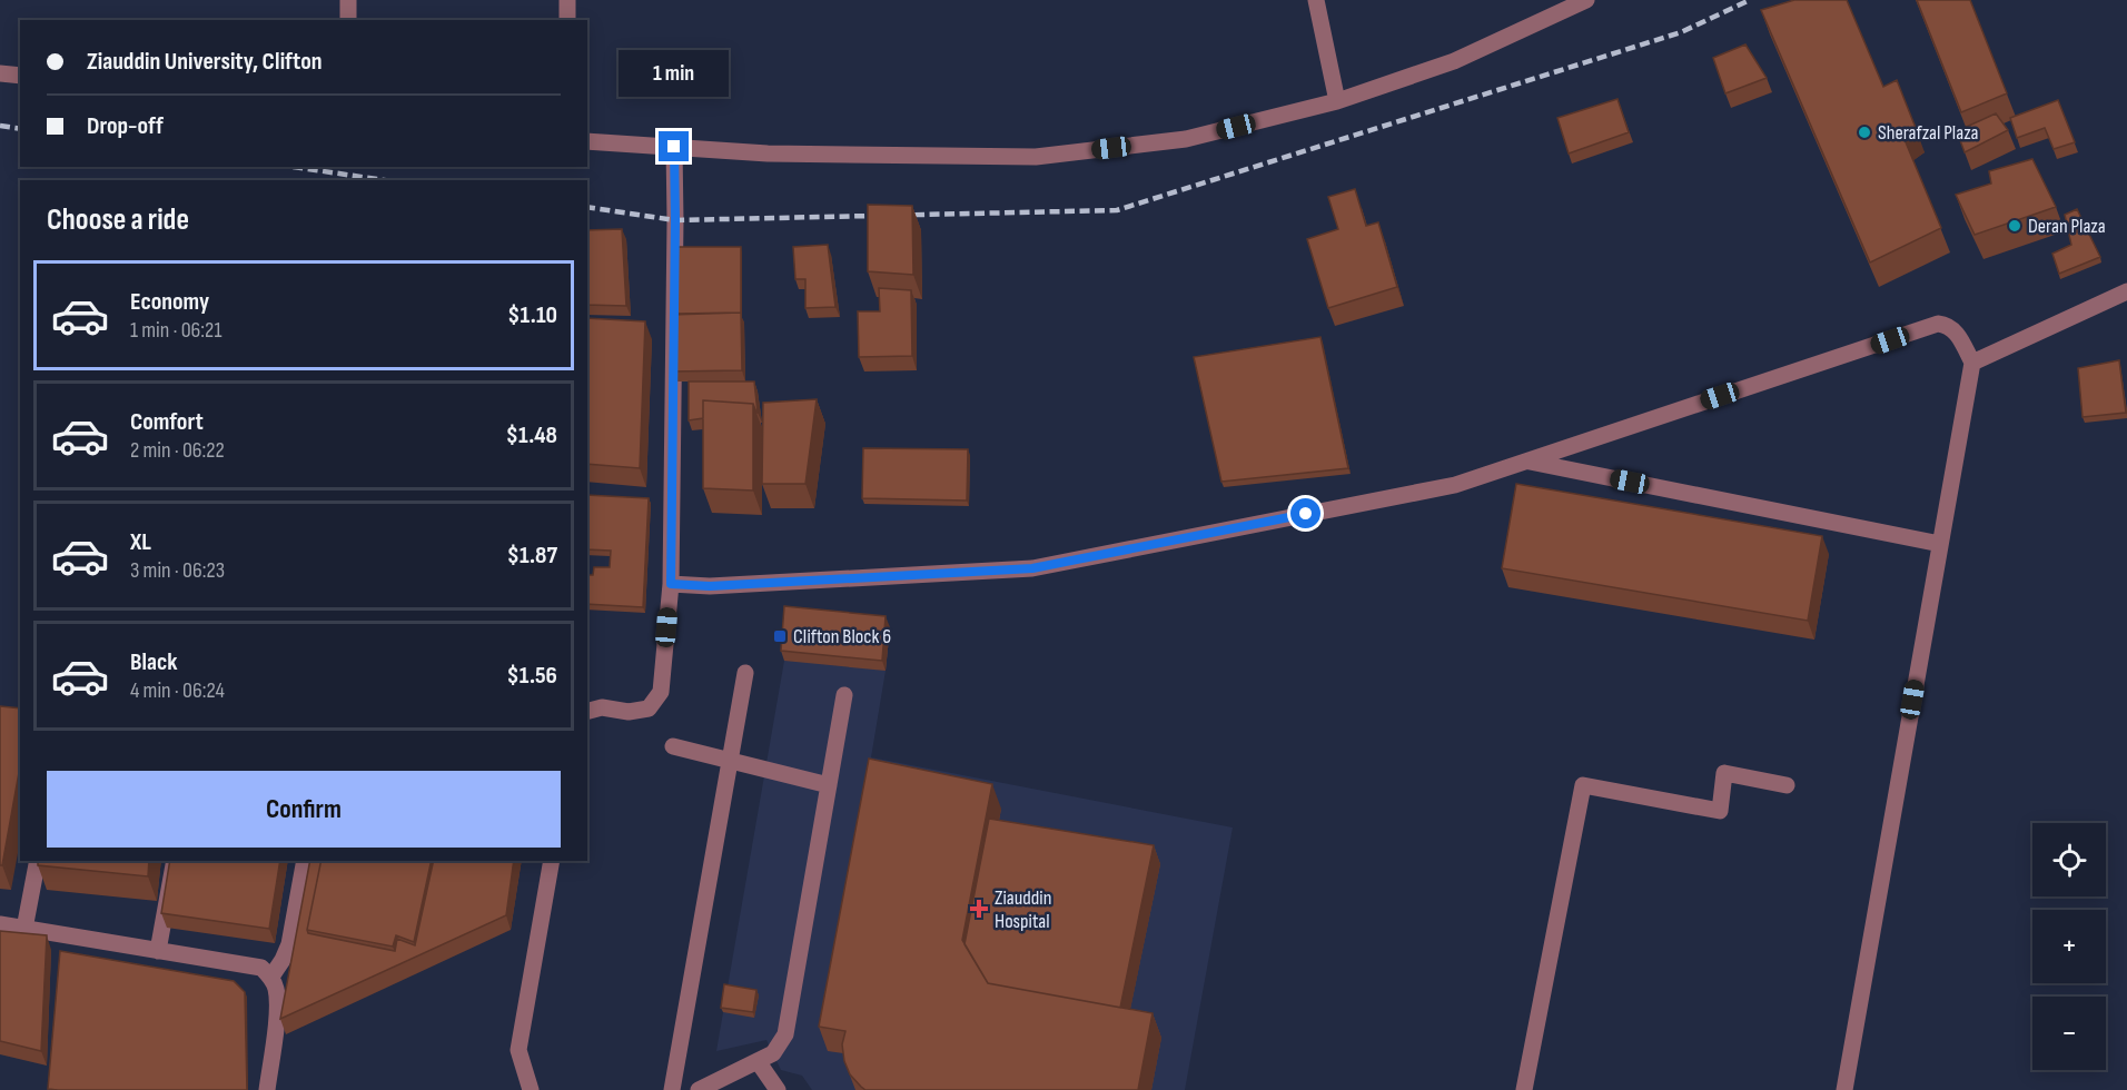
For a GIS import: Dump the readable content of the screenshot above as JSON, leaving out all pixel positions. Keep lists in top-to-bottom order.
{
  "places": {
    "other": ["Sherafzal Plaza", "Deran Plaza"],
    "transit": ["Clifton Block 6"],
    "health": ["Ziauddin Hospital"]
  },
  "page": {
    "banner": ["Ziauddin University, Clifton", "Drop-off"],
    "bubble": "1 min",
    "heading": "Choose a ride",
    "list": [
      {
        "name": "Economy",
        "note": "1 min · 06:21",
        "value": "$1.10"
      },
      {
        "name": "Comfort",
        "note": "2 min · 06:22",
        "value": "$1.48"
      },
      {
        "name": "XL",
        "note": "3 min · 06:23",
        "value": "$1.87"
      },
      {
        "name": "Black",
        "note": "4 min · 06:24",
        "value": "$1.56"
      }
    ],
    "buttons": "Confirm",
    "map_buttons": ["+", "−"]
  }
}
